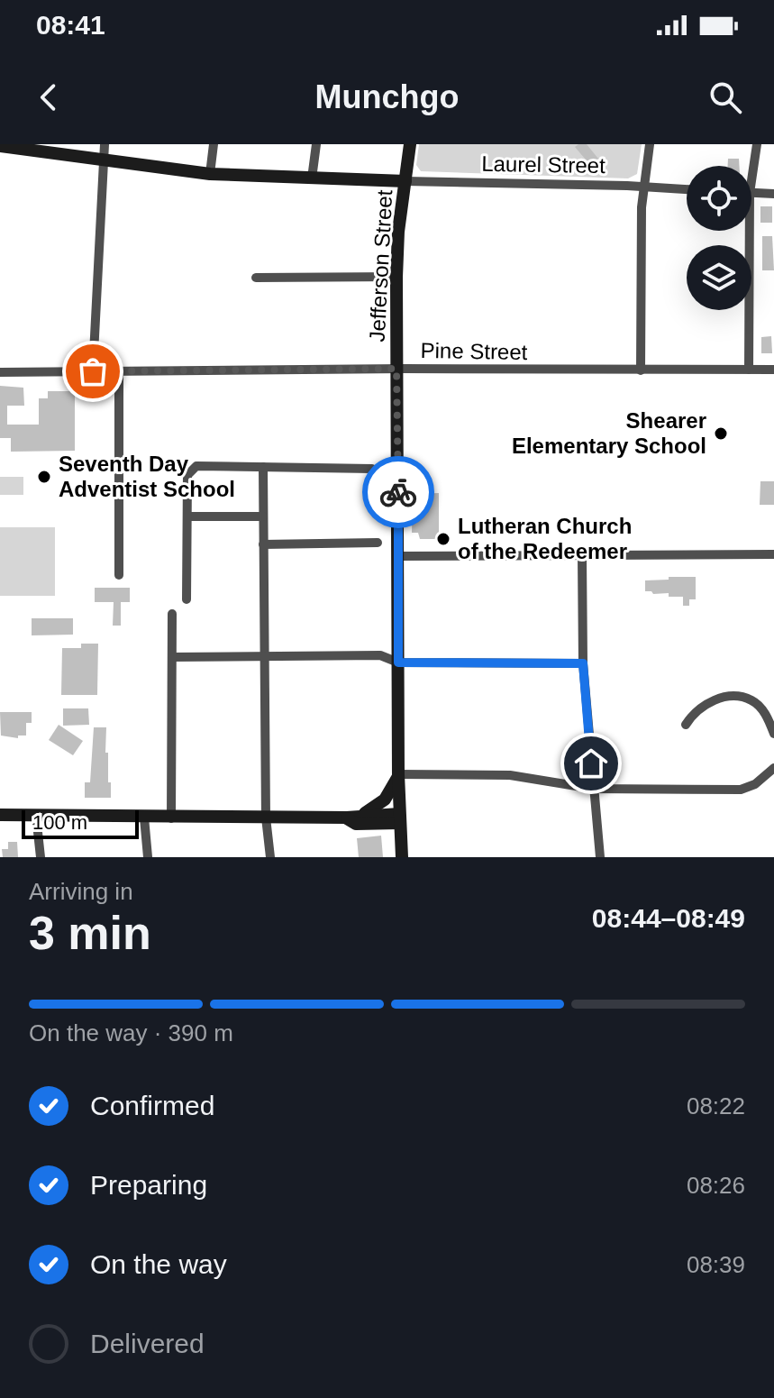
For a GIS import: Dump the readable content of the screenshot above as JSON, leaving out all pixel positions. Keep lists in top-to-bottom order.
{
  "streets": {
    "main road": ["Laurel Street", "Jefferson Street"],
    "street": ["Pine Street"]
  },
  "crossings": [
    ["Laurel Street", "Jefferson Street"],
    ["Jefferson Street", "Pine Street"]
  ],
  "places": ["Shearer Elementary School", "Seventh Day Adventist School", "Lutheran Church of the Redeemer"],
  "scale_bar": "100 m",
  "page": {
    "status": "08:41",
    "header": "Munchgo",
    "scale": "100 m",
    "heading": ["3 min", "Arriving in", "08:44–08:49"],
    "bar": "On the way · 390 m",
    "list": [
      ["Confirmed", "08:22"],
      ["Preparing", "08:26"],
      ["On the way", "08:39"],
      "Delivered"
    ]
  }
}
